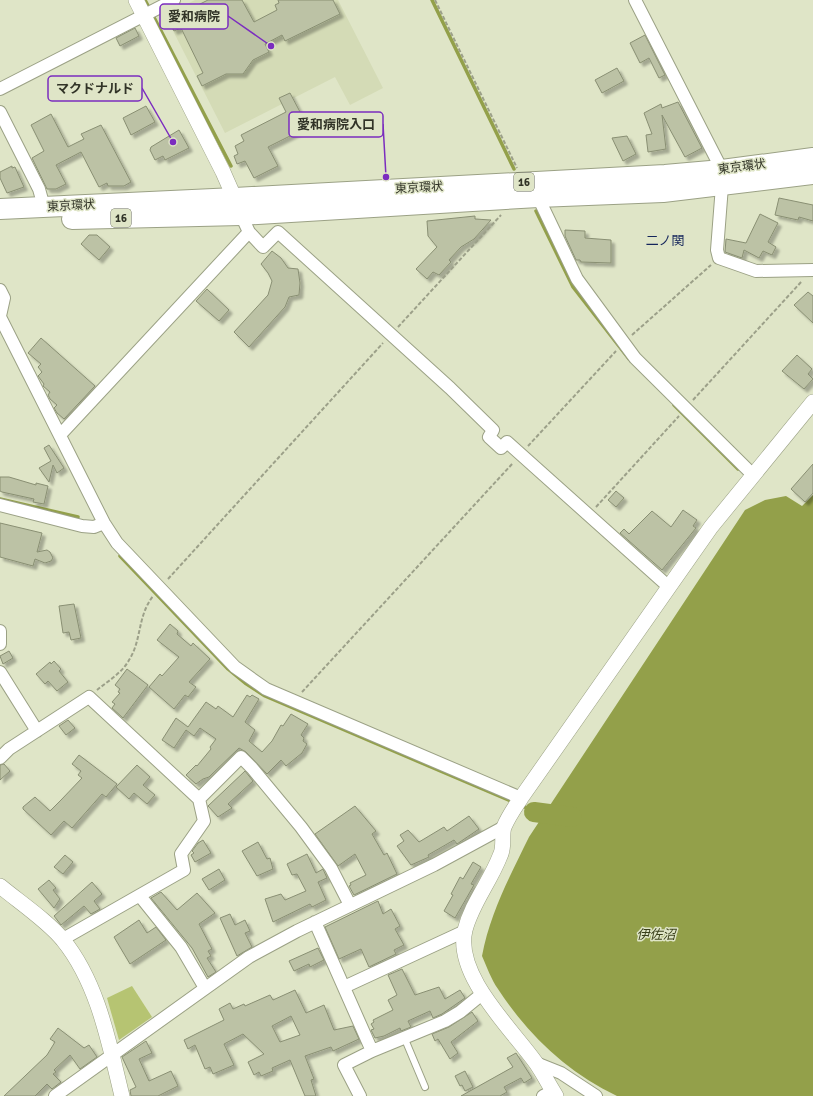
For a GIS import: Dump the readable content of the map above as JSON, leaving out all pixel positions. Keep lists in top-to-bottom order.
{
  "streets": {
    "highway": ["東京環状", "16"]
  },
  "districts": ["二ノ関"],
  "water": ["伊佐沼"],
  "places": ["愛和病院", "マクドナルド", "愛和病院入口"]
}
